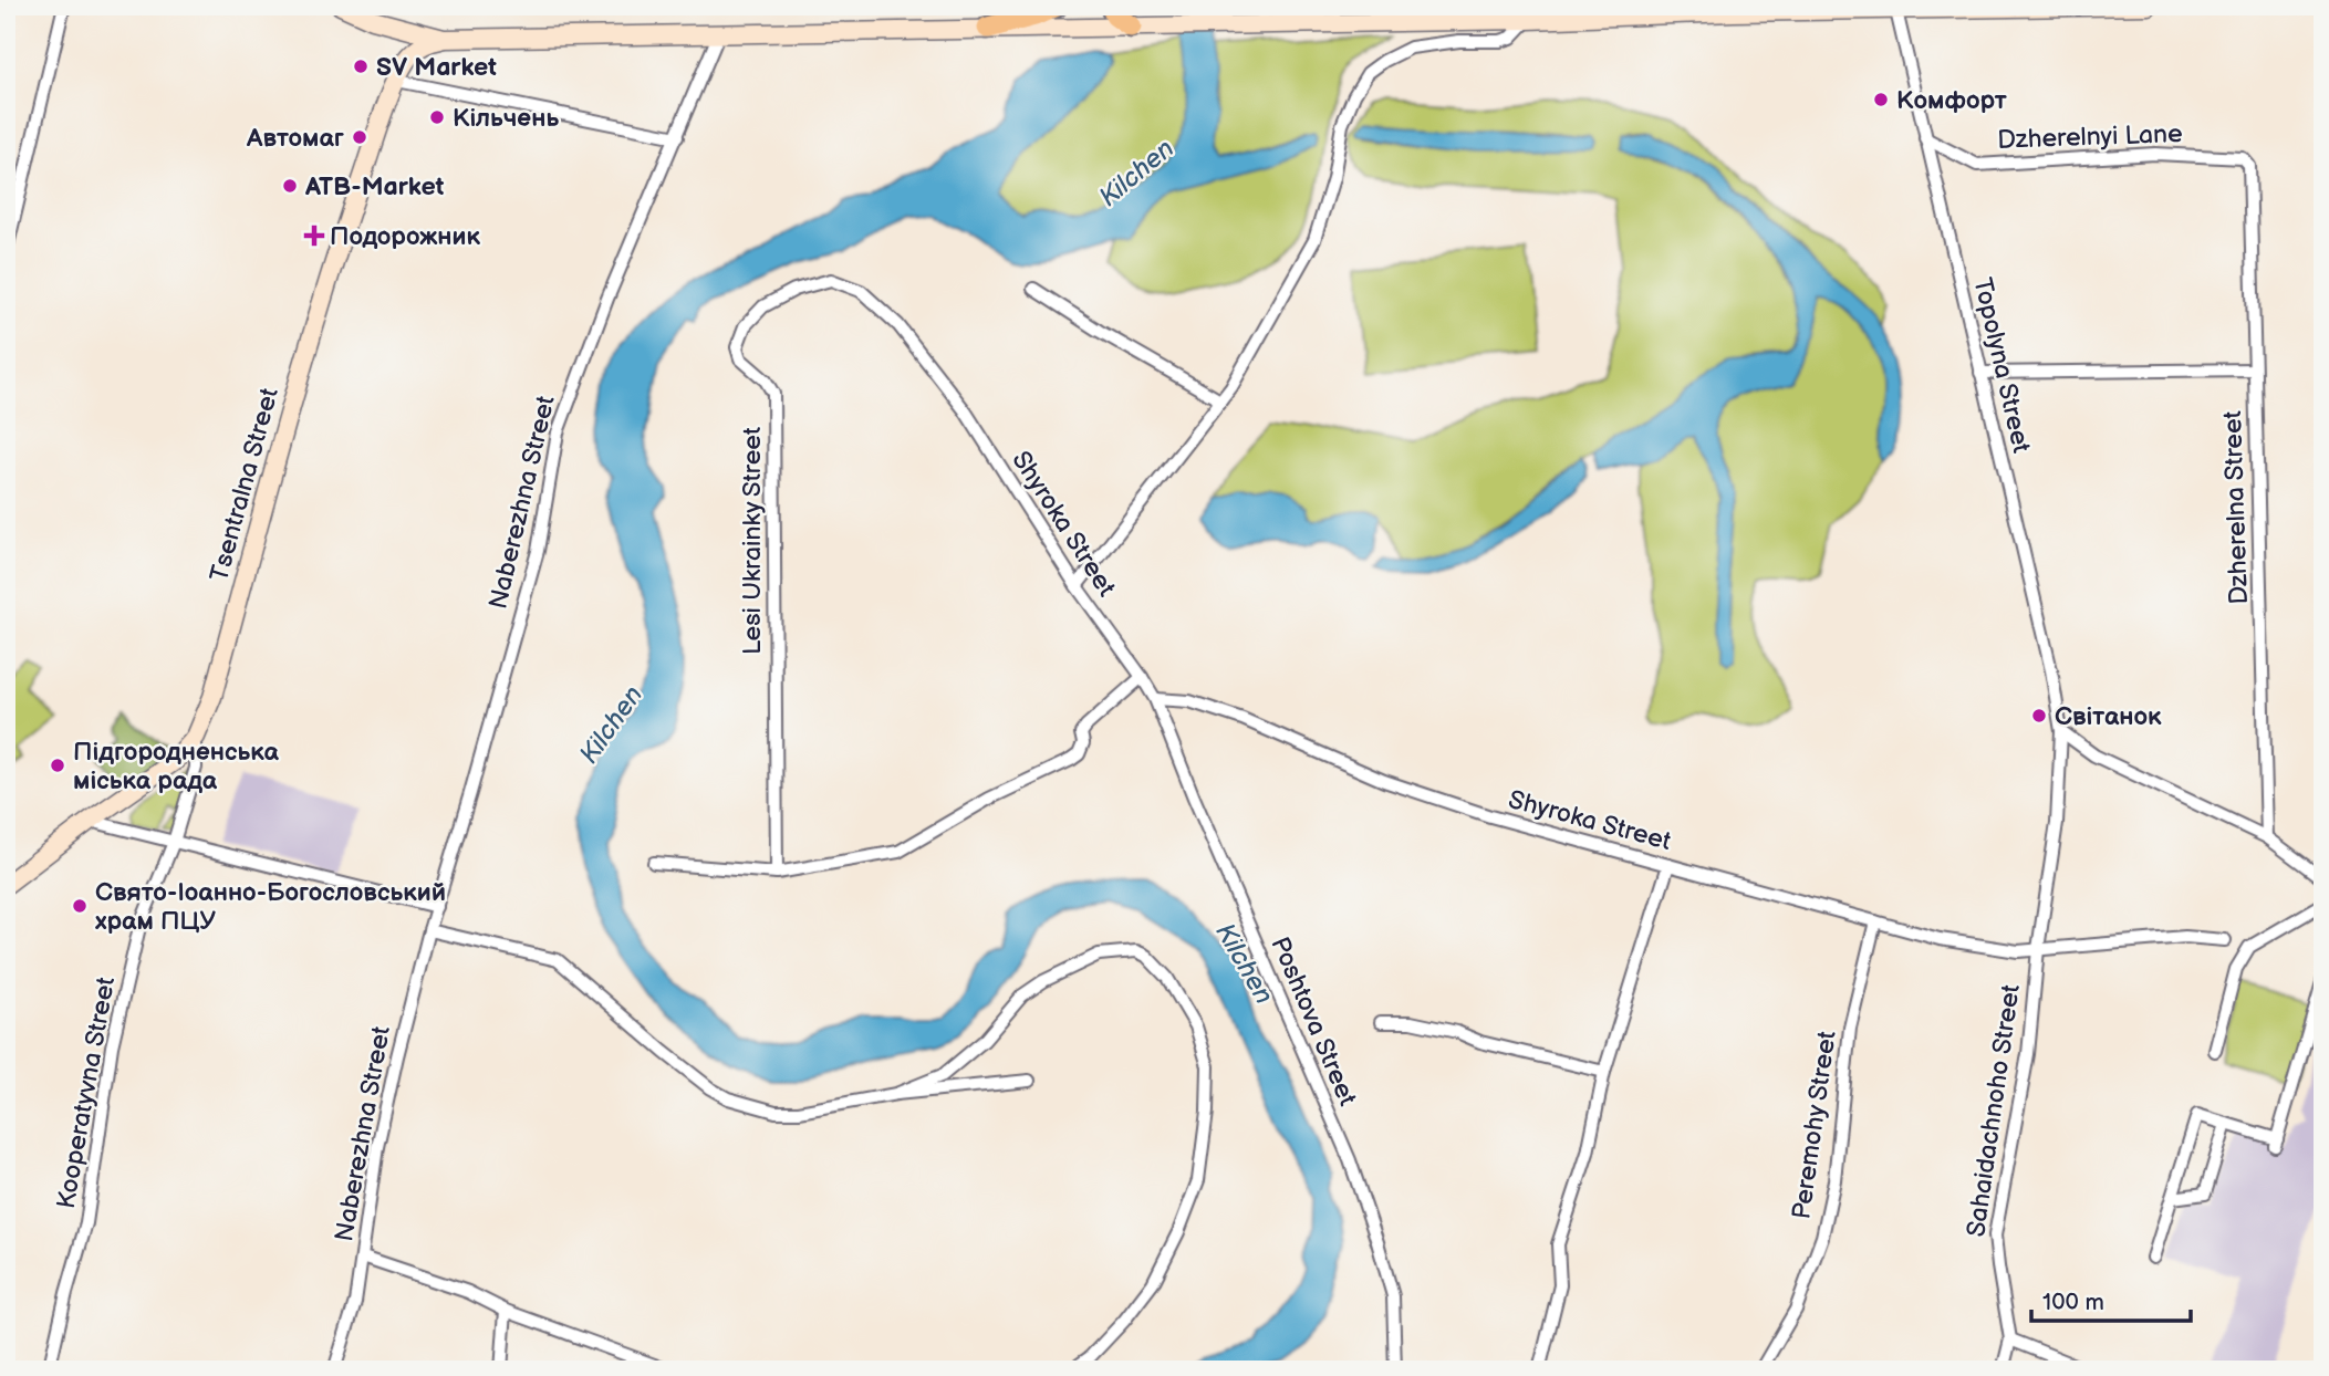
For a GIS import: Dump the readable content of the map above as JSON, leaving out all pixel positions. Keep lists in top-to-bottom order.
{
  "streets": {
    "main road": ["Tsentralna Street"],
    "street": [
      "Dzherelnyi Lane",
      "Topolyna Street",
      "Naberezhna Street",
      "Dzherelna Street",
      "Shyroka Street",
      "Lesi Ukrainky Street",
      "Poshtova Street",
      "Kooperatyvna Street",
      "Sahaidachnoho Street",
      "Peremohy Street"
    ]
  },
  "crossings": [
    ["Dzherelnyi Lane", "Topolyna Street"],
    ["Dzherelnyi Lane", "Dzherelna Street"],
    ["Tsentralna Street", "Kooperatyvna Street"],
    ["Shyroka Street", "Lesi Ukrainky Street"],
    ["Shyroka Street", "Poshtova Street"],
    ["Shyroka Street", "Sahaidachnoho Street"],
    ["Shyroka Street", "Peremohy Street"]
  ],
  "water": ["Kilchen"],
  "places": {
    "other": [
      "SV Market",
      "Комфорт",
      "Кільчень",
      "Автомаг",
      "ATB-Market",
      "Світанок",
      "Підгородненська міська рада",
      "Свято-Іоанно-Богословський храм ПЦУ"
    ],
    "health": ["Подорожник"]
  },
  "scale_bar": "100 m"
}
